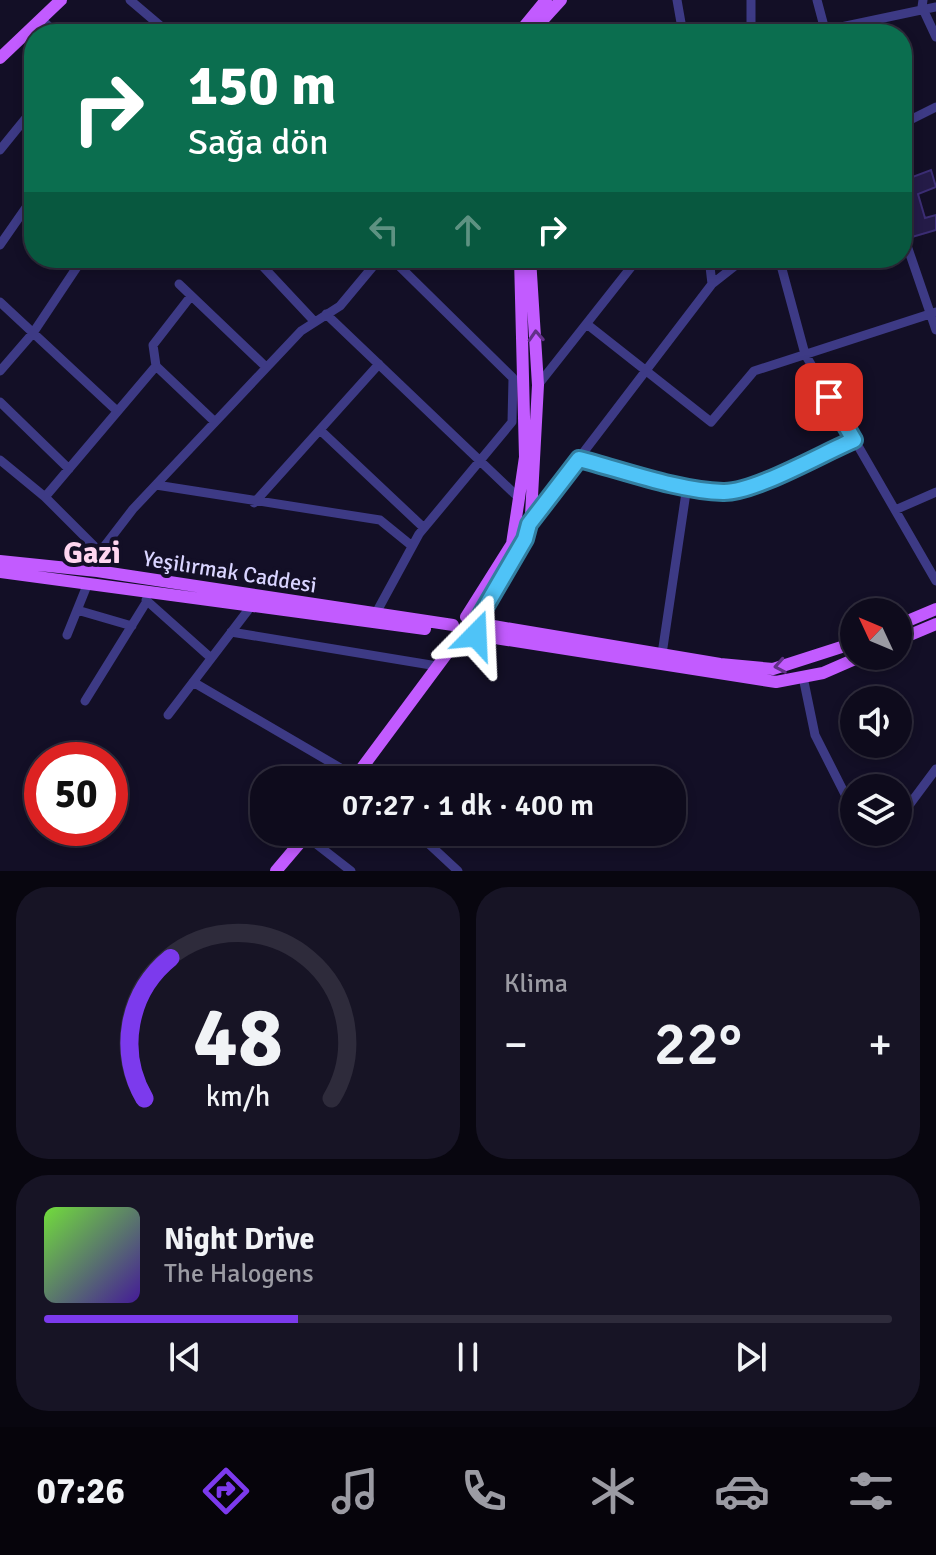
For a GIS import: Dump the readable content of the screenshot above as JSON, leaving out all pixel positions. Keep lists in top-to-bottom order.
{
  "streets": {
    "main road": ["Yeşilırmak Caddesi"]
  },
  "districts": ["Gazi"],
  "north": "top left",
  "page": {
    "turn": ["150 m", "Sağa dön"],
    "limit": "50",
    "trip": "07:27 · 1 dk · 400 m",
    "tile": "Klima",
    "heat": ["−", "22°", "+"],
    "song": ["Night Drive", "The Halogens"],
    "tabs": "07:26",
    "gauge": ["48", "km/h"]
  }
}
